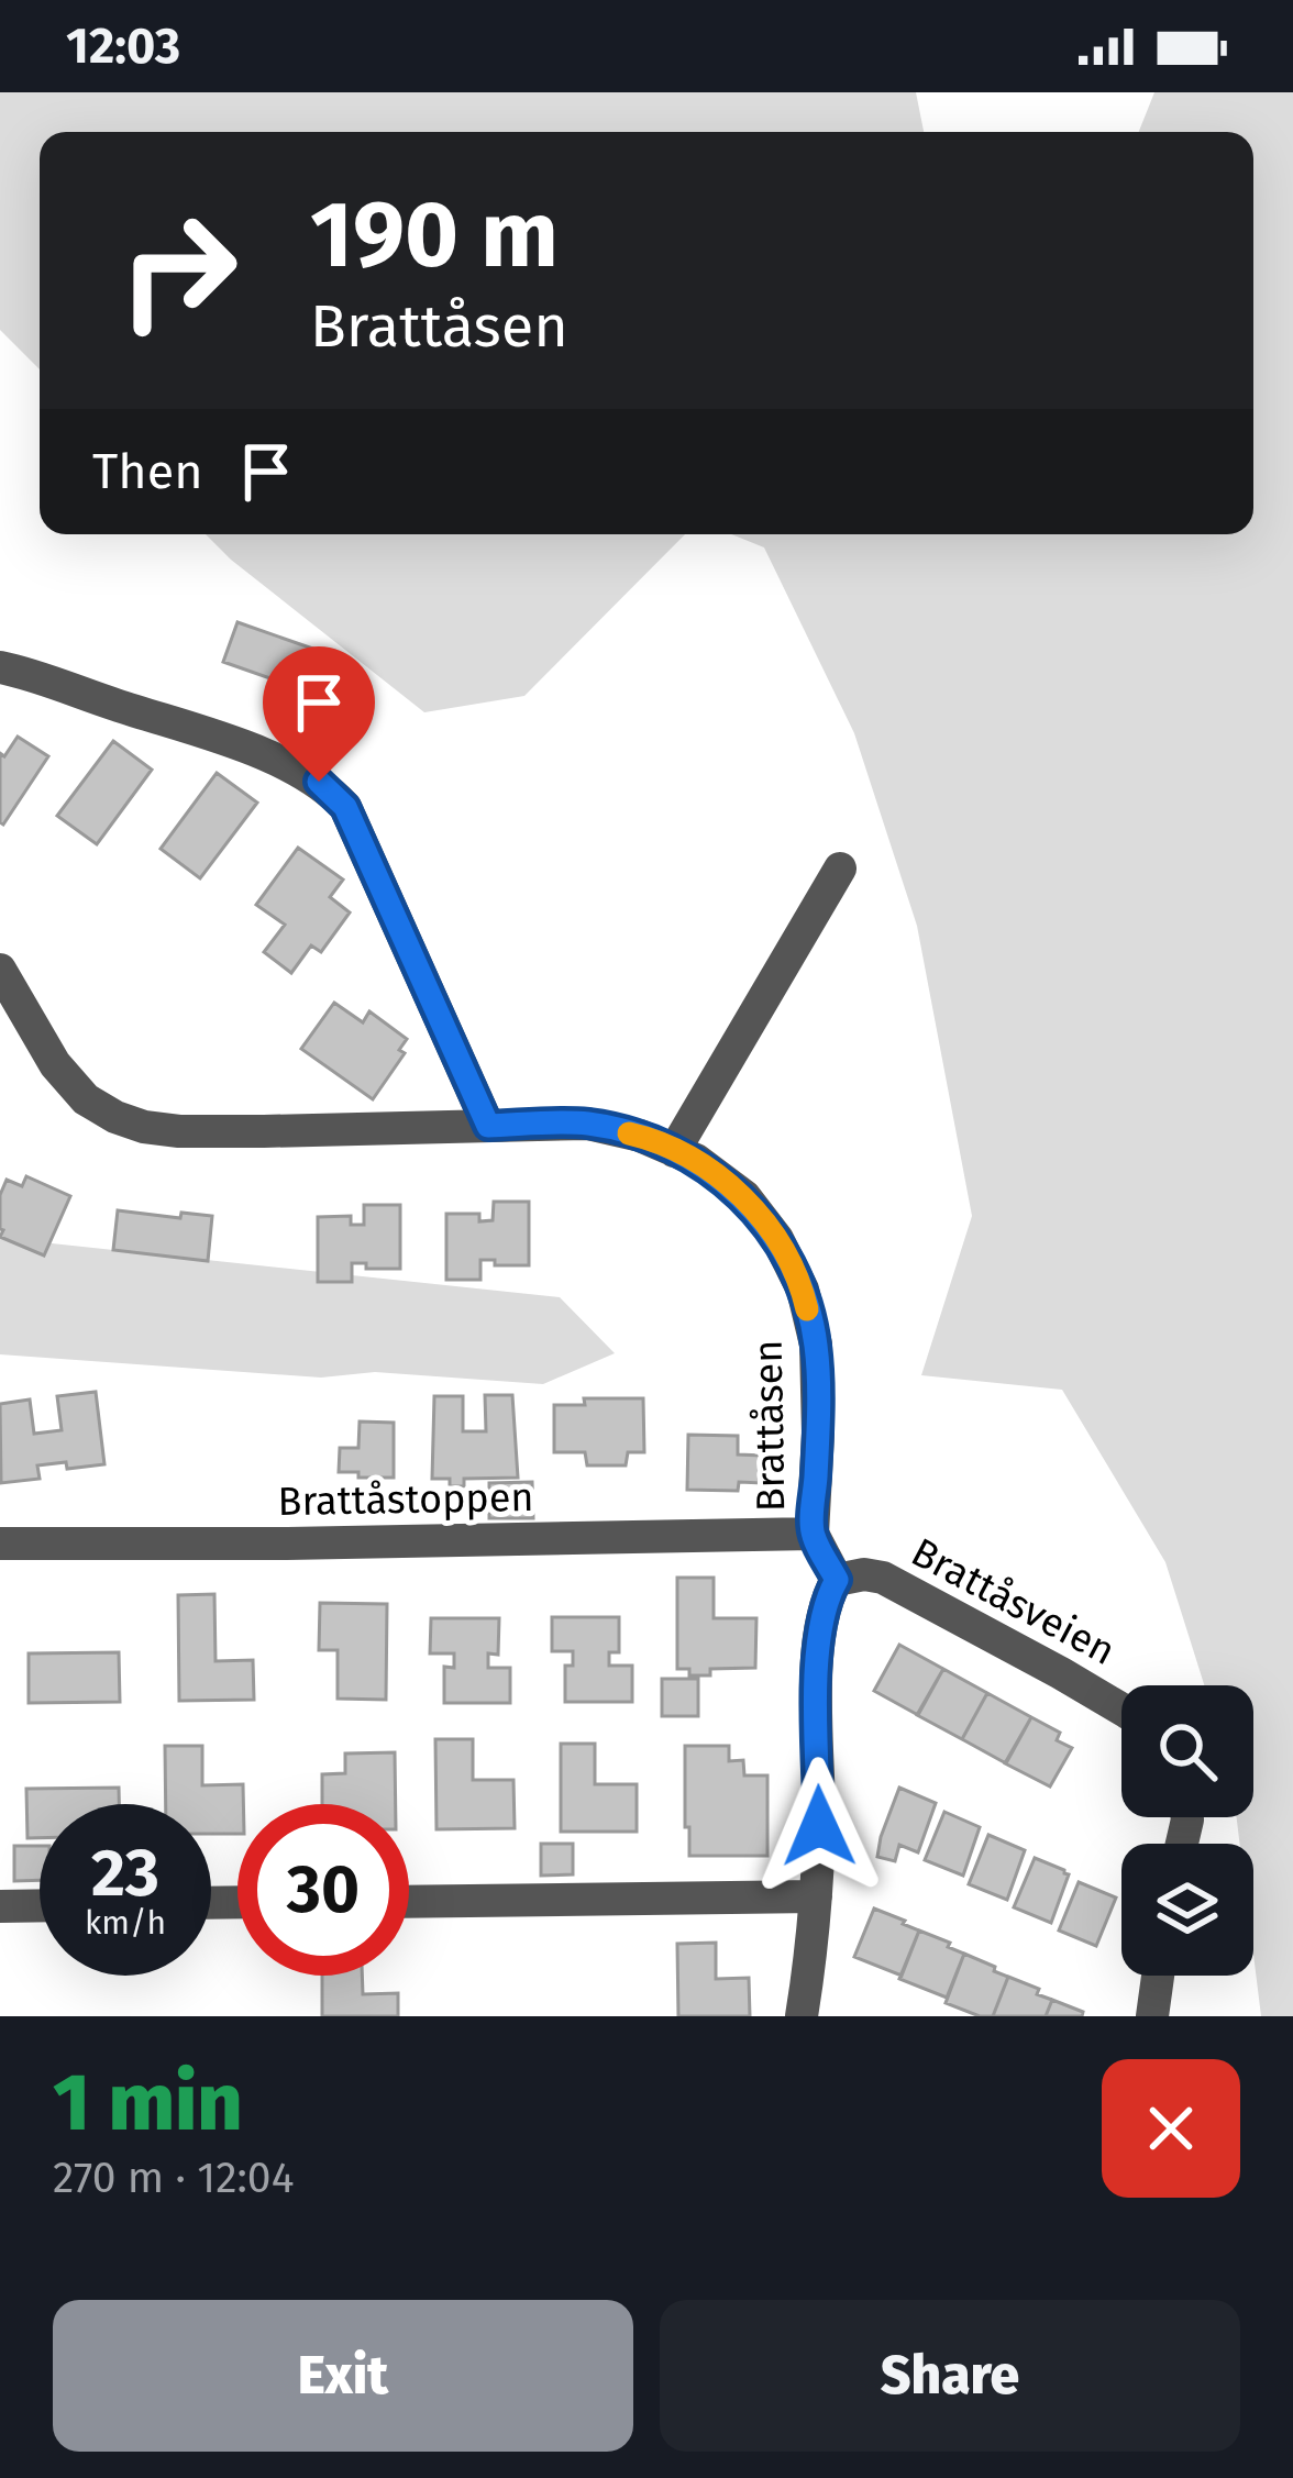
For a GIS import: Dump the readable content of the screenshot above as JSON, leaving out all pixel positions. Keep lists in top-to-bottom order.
{
  "streets": {
    "street": ["Brattåsen", "Brattåstoppen", "Brattåsveien"]
  },
  "crossings": [
    ["Brattåsen", "Brattåstoppen"],
    ["Brattåsen", "Brattåsveien"]
  ],
  "page": {
    "status": "12:03",
    "turn": ["190 m", "Brattåsen"],
    "then": "Then",
    "speed": "23 km/h",
    "limit": "30",
    "heading": ["1 min", "270 m · 12:04"],
    "buttons": ["Exit", "Share"]
  }
}
